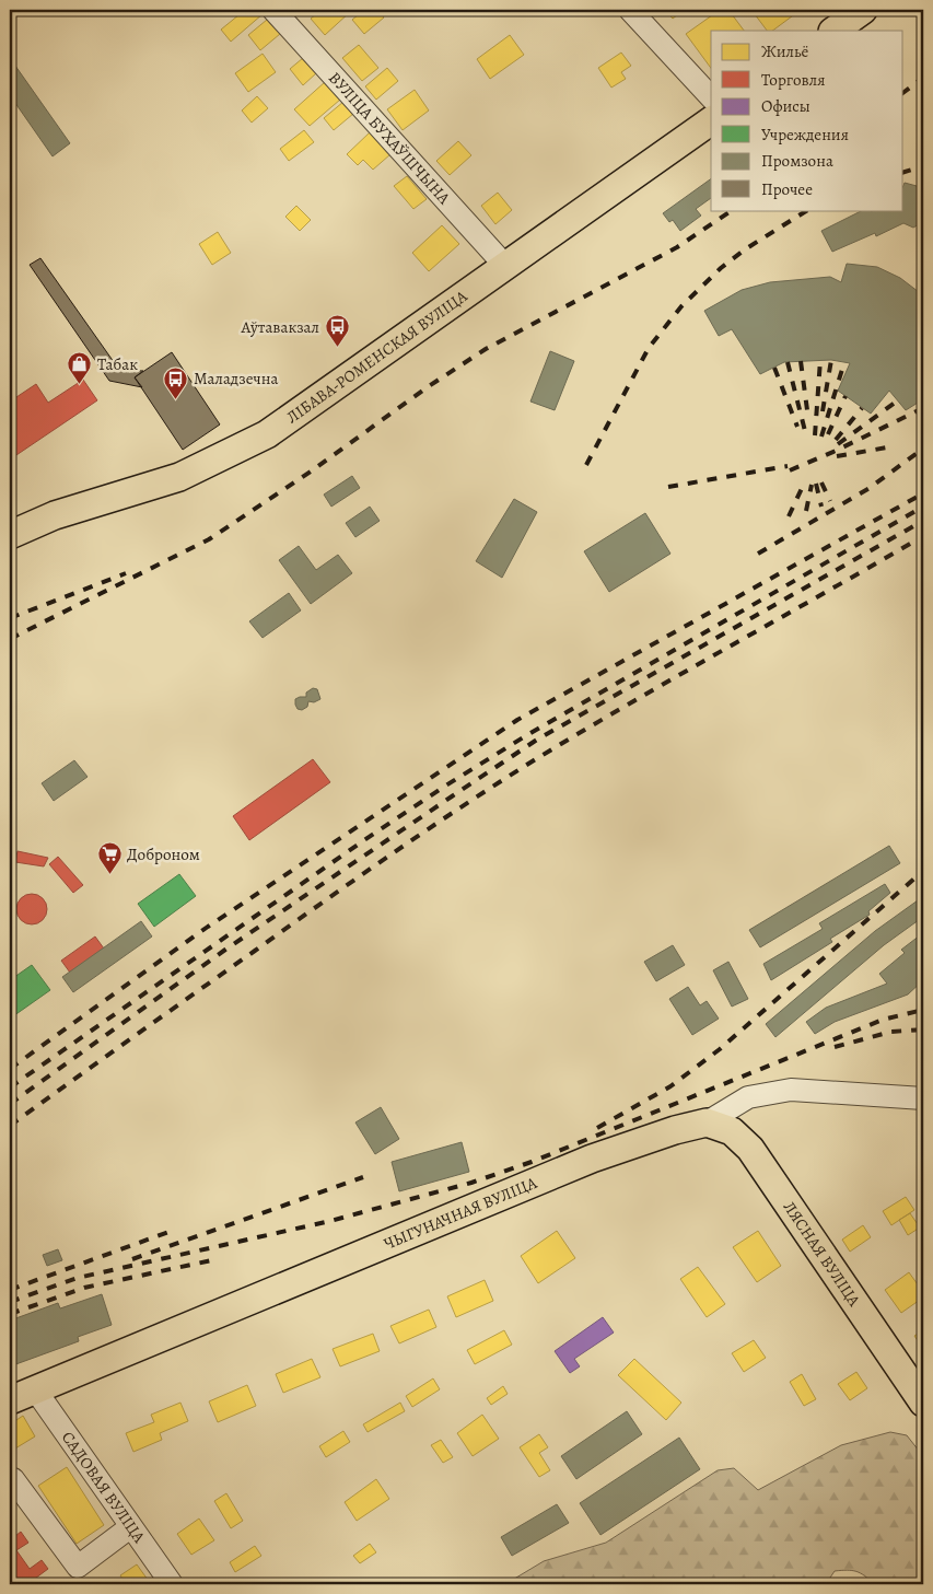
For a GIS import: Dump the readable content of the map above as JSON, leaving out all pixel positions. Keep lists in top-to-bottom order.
{
  "streets": {
    "main road": ["ЛІБАВА-РОМЕНСКАЯ ВУЛІЦА", "ЧЫГУНАЧНАЯ ВУЛІЦА", "ЛЯСНАЯ ВУЛІЦА"],
    "street": ["ВУЛІЦА БУХАЎШЧЫНА", "САДОВАЯ ВУЛІЦА"]
  },
  "crossings": [
    ["ВУЛІЦА БУХАЎШЧЫНА", "ЛІБАВА-РОМЕНСКАЯ ВУЛІЦА"],
    ["ЧЫГУНАЧНАЯ ВУЛІЦА", "ЛЯСНАЯ ВУЛІЦА"],
    ["ЧЫГУНАЧНАЯ ВУЛІЦА", "САДОВАЯ ВУЛІЦА"]
  ],
  "places": {
    "bus stop": ["Аўтавакзал", "Маладзечна"],
    "shop": ["Табак"],
    "supermarket": ["Доброном"]
  },
  "legend": [
    "Жильё",
    "Торговля",
    "Офисы",
    "Учреждения",
    "Промзона",
    "Прочее"
  ]
}
